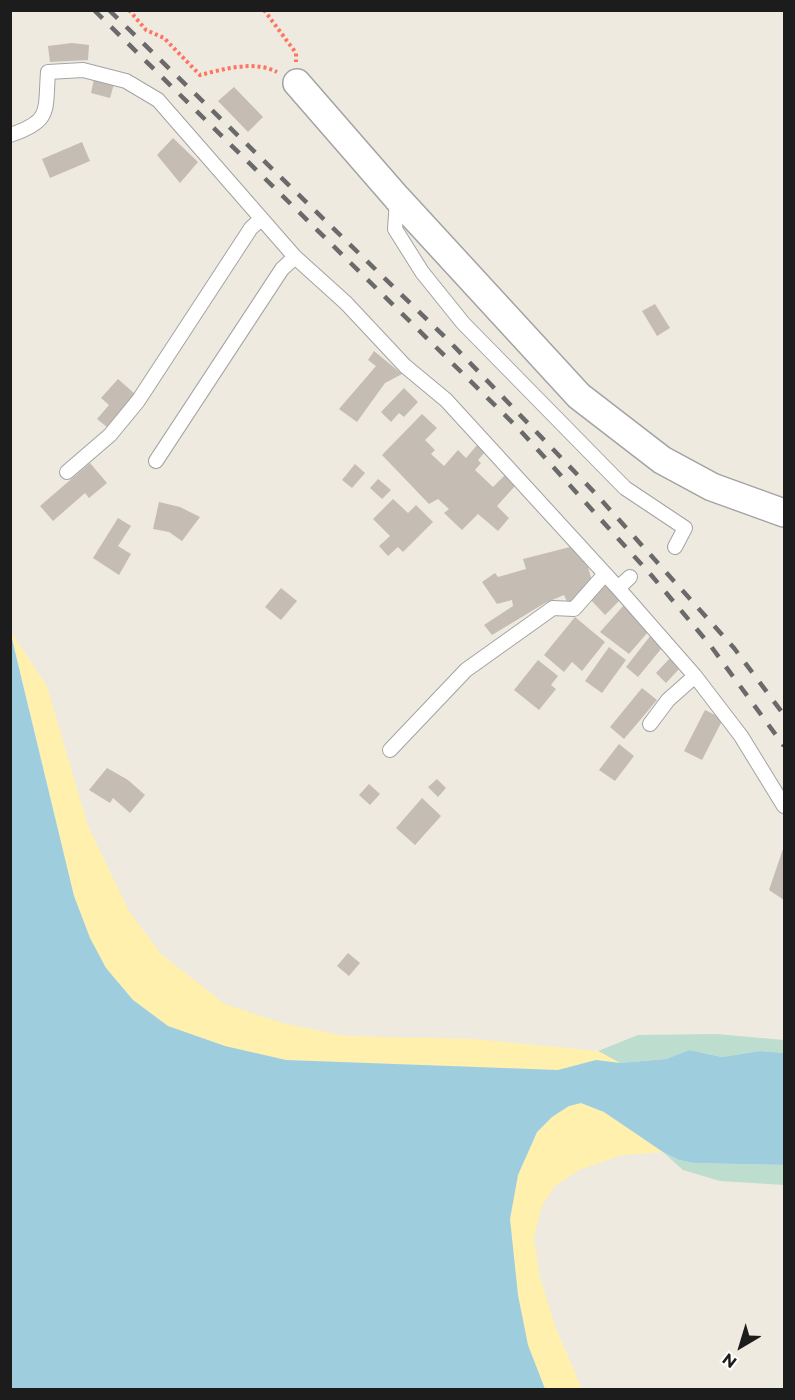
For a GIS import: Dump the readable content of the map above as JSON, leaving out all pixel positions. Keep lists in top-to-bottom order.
{
  "north": "bottom left"
}
